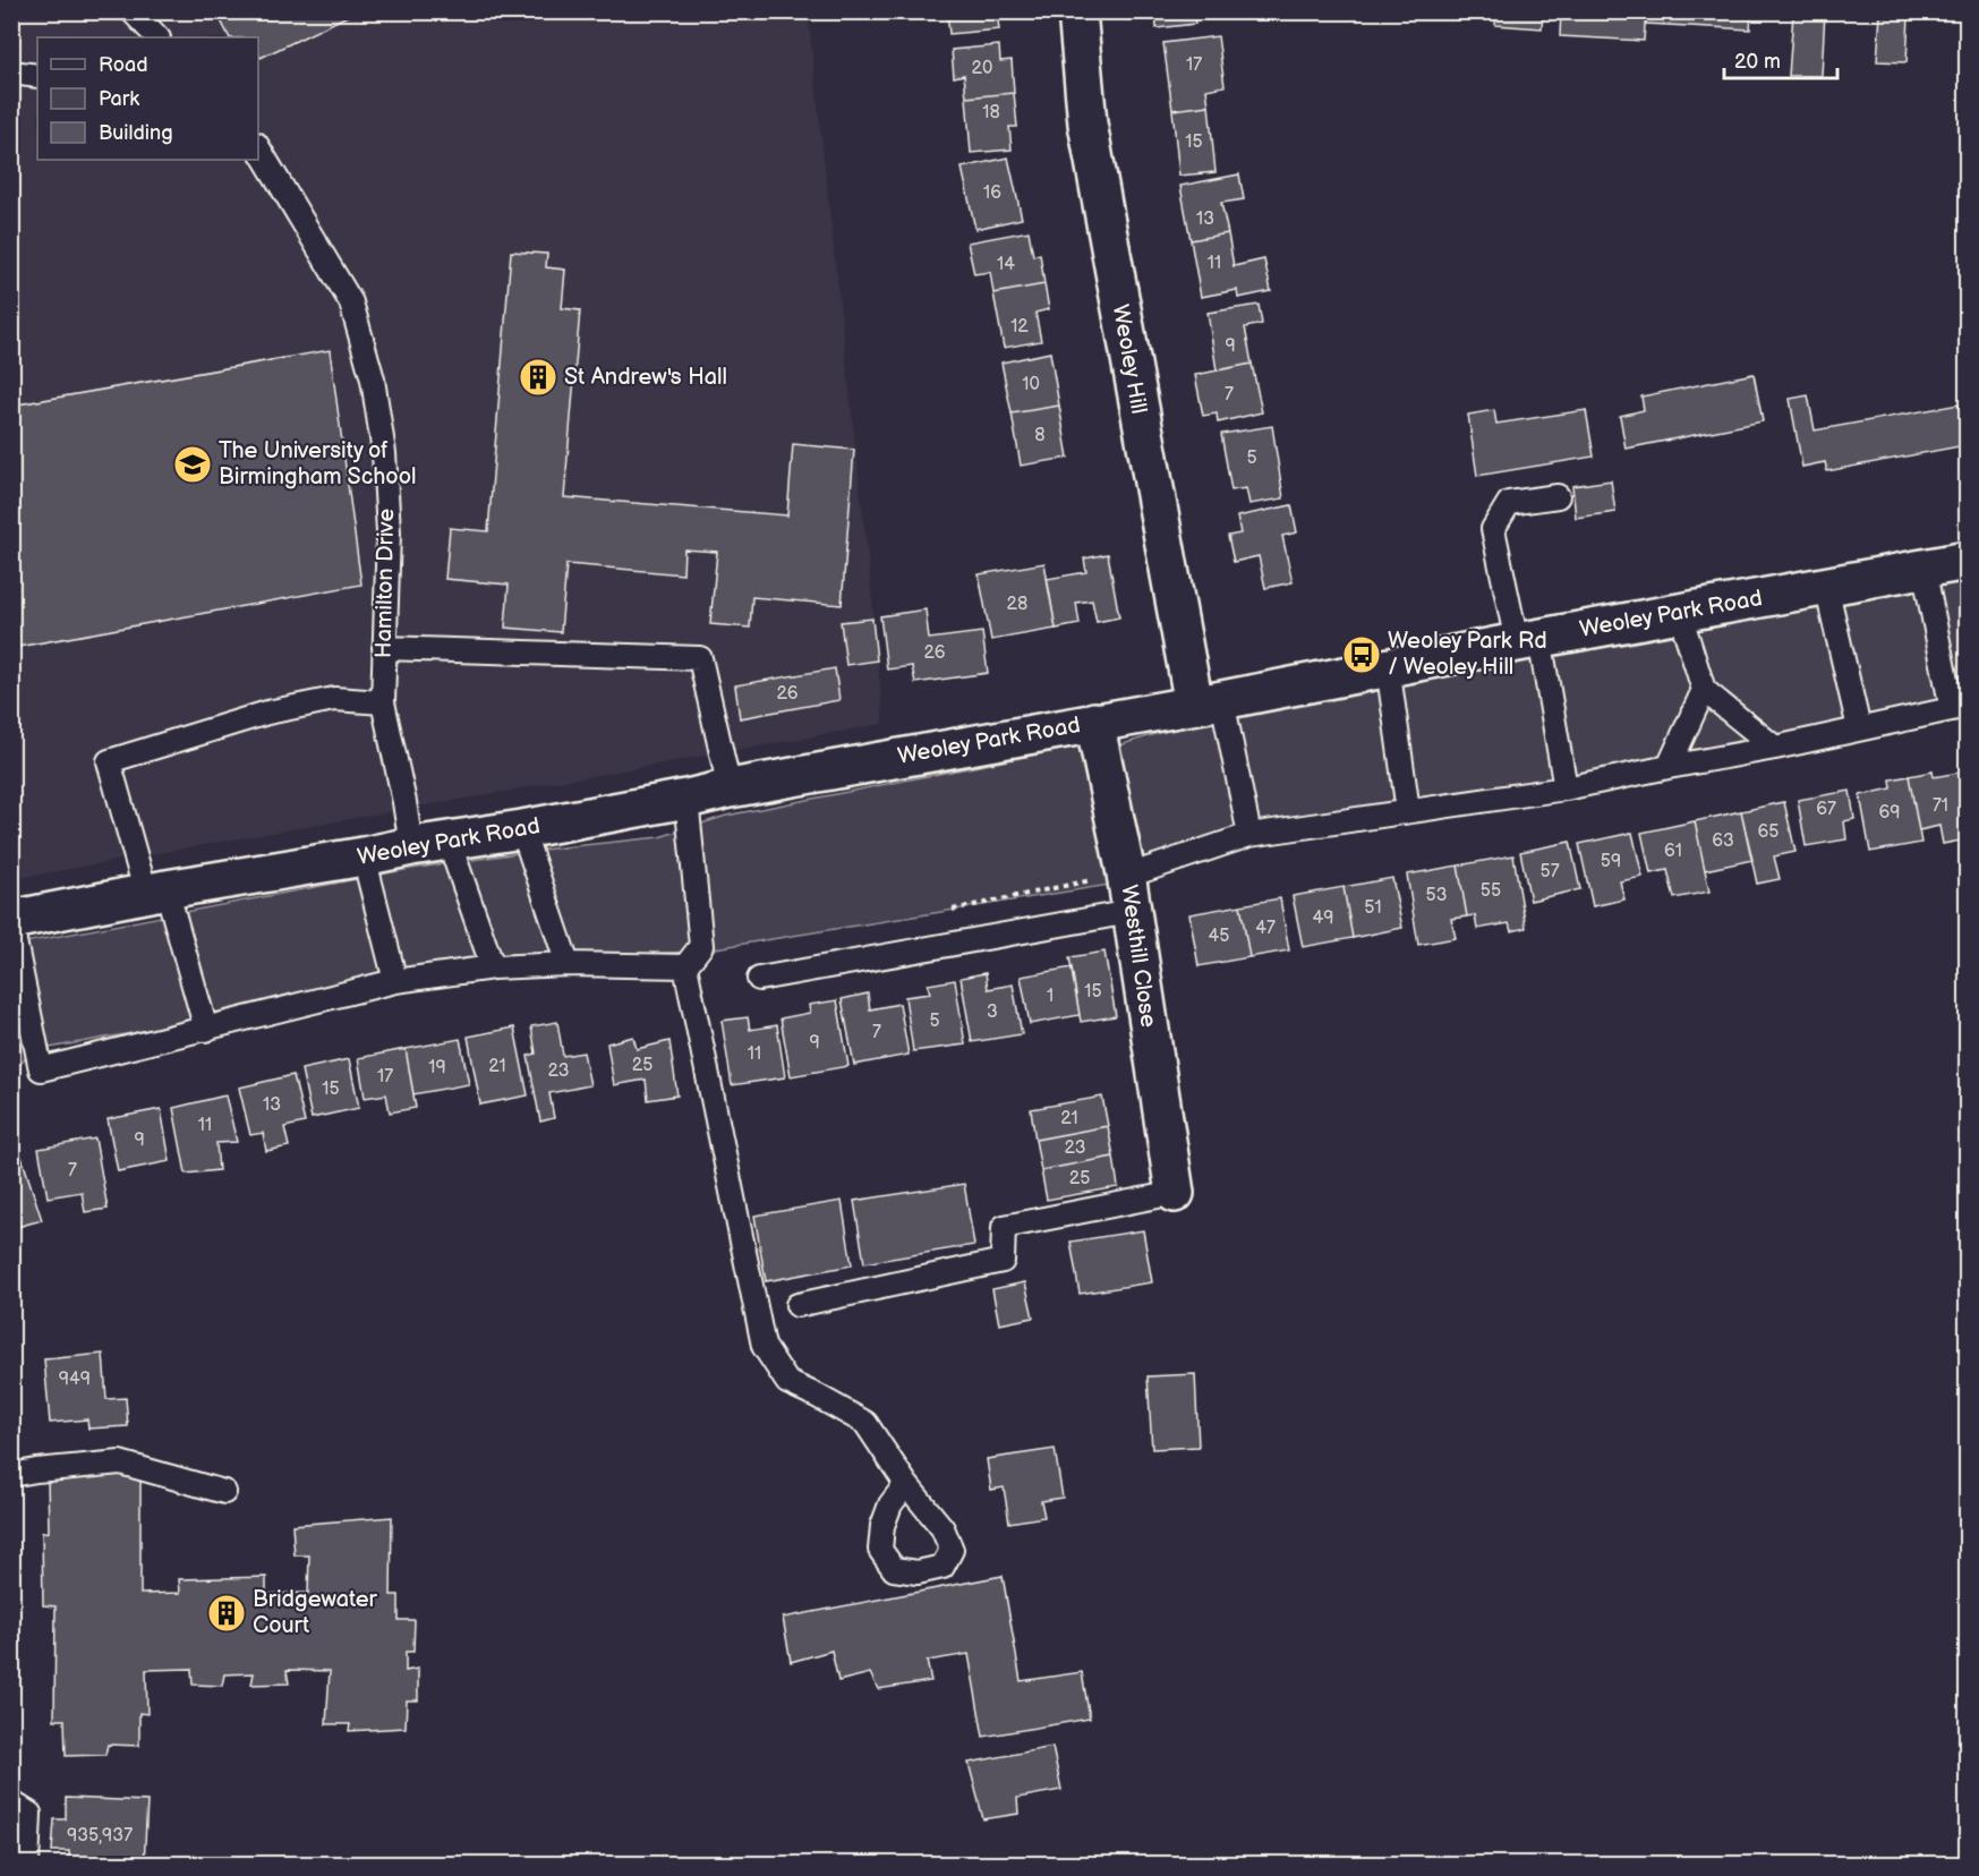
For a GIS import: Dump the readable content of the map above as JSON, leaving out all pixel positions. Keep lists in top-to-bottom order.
{
  "streets": {
    "street": ["Weoley Hill", "Weoley Park Road", "Westhill Close"],
    "lane": ["Hamilton Drive"]
  },
  "crossings": [
    ["Weoley Hill", "Weoley Park Road"],
    ["Hamilton Drive", "Weoley Park Road"],
    ["Weoley Park Road", "Westhill Close"]
  ],
  "places": {
    "building": ["St Andrew's Hall", "Bridgewater Court"],
    "school or university": ["The University of Birmingham School"],
    "bus stop": ["Weoley Park Rd / Weoley Hill"]
  },
  "house_numbers": [
    "17",
    "20",
    "18",
    "15",
    "16",
    "13",
    "11",
    "14",
    "12",
    "9",
    "10",
    "7",
    "8",
    "5",
    "28",
    "26",
    "26",
    "71",
    "67",
    "69",
    "65",
    "63",
    "61",
    "59",
    "57",
    "55",
    "53",
    "51",
    "49",
    "47",
    "45",
    "15",
    "1",
    "3",
    "5",
    "7",
    "9",
    "11",
    "25",
    "21",
    "19",
    "23",
    "17",
    "15",
    "13",
    "21",
    "11",
    "9",
    "23",
    "7",
    "25",
    "949",
    "935,937"
  ],
  "legend": ["Road", "Park", "Building"],
  "scale_bar": "20 m"
}
